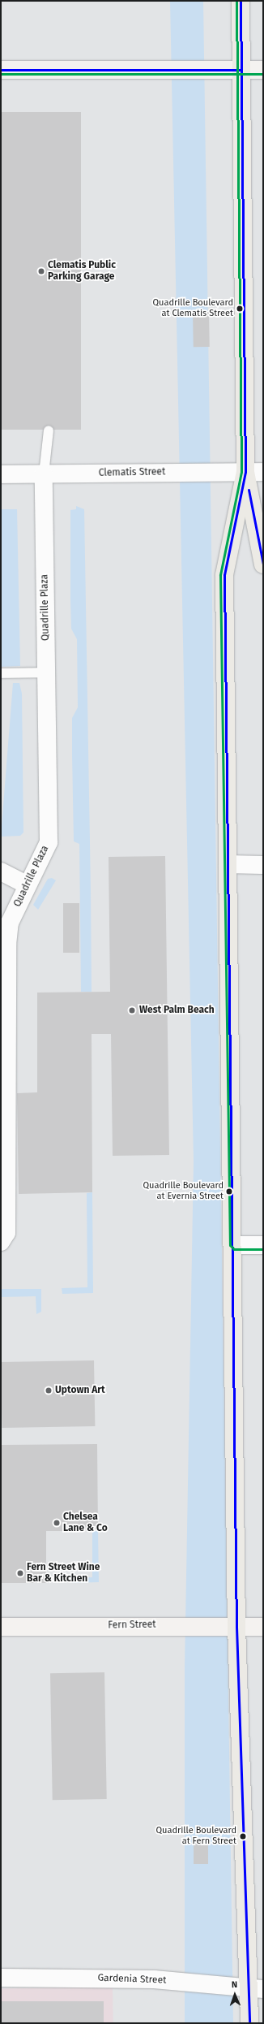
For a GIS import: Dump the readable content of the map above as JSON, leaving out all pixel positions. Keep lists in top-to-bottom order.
{
  "streets": {
    "street": [
      "Clematis Street",
      "Quadrille Plaza",
      "Fern Street",
      "Gardenia Street"
    ]
  },
  "crossings": [
    ["Clematis Street", "Quadrille Plaza"]
  ],
  "places": [
    "Clematis Public Parking Garage",
    "Quadrille Boulevard at Clematis Street",
    "West Palm Beach",
    "Quadrille Boulevard at Evernia Street",
    "Uptown Art",
    "Chelsea Lane & Co",
    "Fern Street Wine Bar & Kitchen",
    "Quadrille Boulevard at Fern Street"
  ],
  "north": "top"
}
